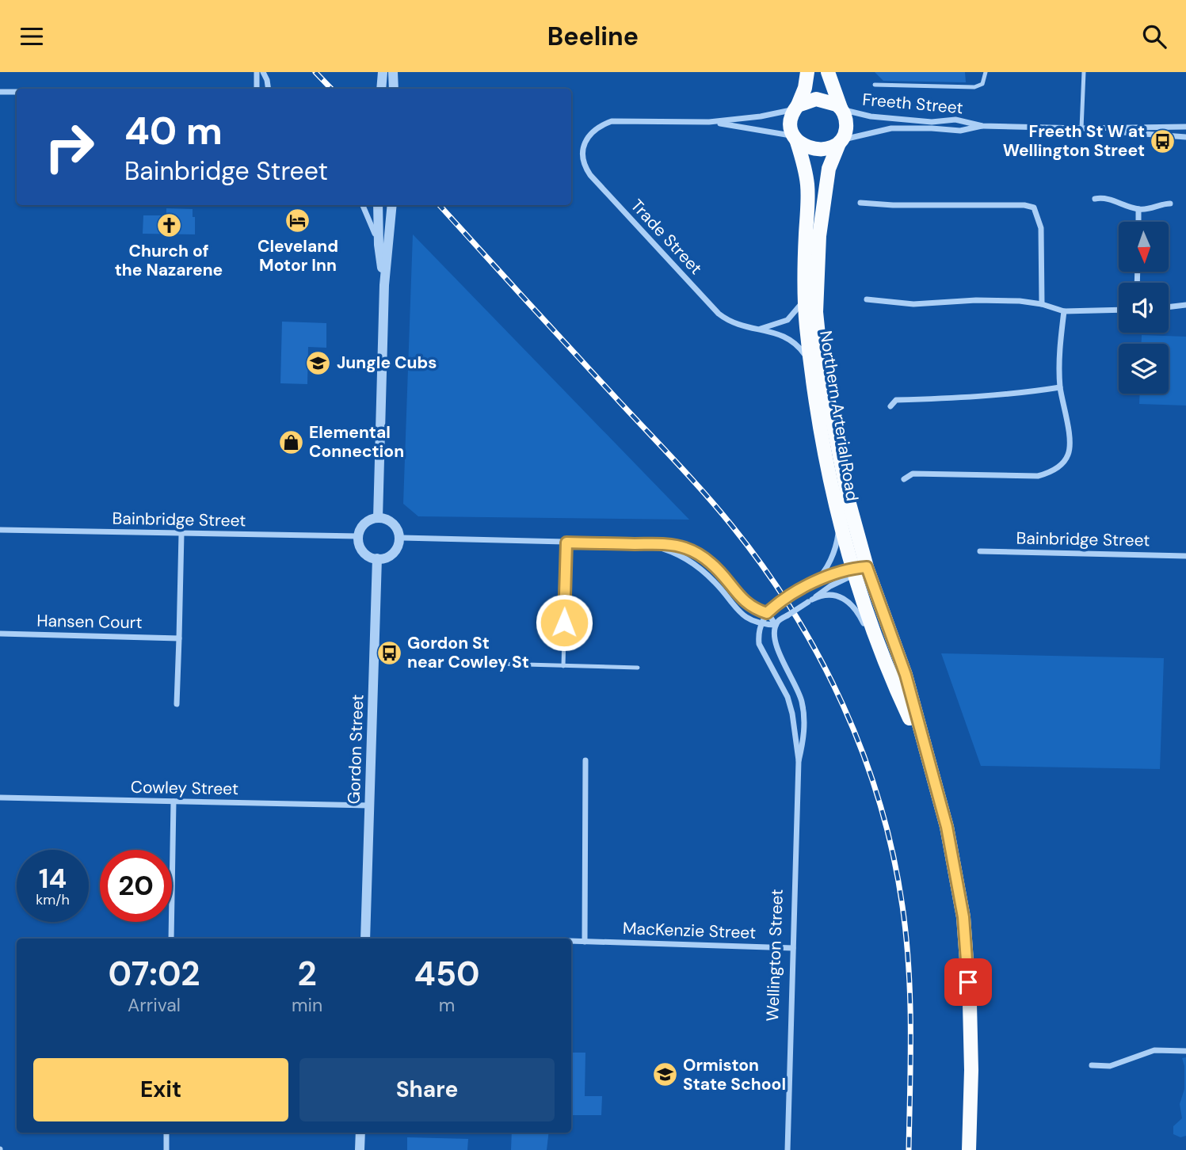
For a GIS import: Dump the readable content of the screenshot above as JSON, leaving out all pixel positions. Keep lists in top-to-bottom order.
{
  "streets": {
    "main road": ["Northern Arterial Road"],
    "street": [
      "Freeth Street",
      "Trade Street",
      "Bainbridge Street",
      "Hansen Court",
      "Gordon Street",
      "Cowley Street",
      "MacKenzie Street",
      "Wellington Street"
    ]
  },
  "crossings": [
    ["Freeth Street", "Northern Arterial Road"],
    ["Trade Street", "Northern Arterial Road"],
    ["Bainbridge Street", "Gordon Street"],
    ["Gordon Street", "Cowley Street"],
    ["MacKenzie Street", "Wellington Street"]
  ],
  "places": {
    "bus stop": ["Freeth St W at Wellington Street", "Gordon St near Cowley St"],
    "hotel": ["Cleveland Motor Inn"],
    "church": ["Church of the Nazarene"],
    "school or university": ["Jungle Cubs", "Ormiston State School"],
    "shop": ["Elemental Connection"]
  },
  "north": "bottom",
  "page": {
    "header": "Beeline",
    "turn": ["40 m", "Bainbridge Street"],
    "speed": "14 km/h",
    "limit": "20",
    "eta": [
      "07:02",
      "Arrival",
      "2",
      "min",
      "450",
      "m"
    ],
    "buttons": ["Exit", "Share"]
  }
}
